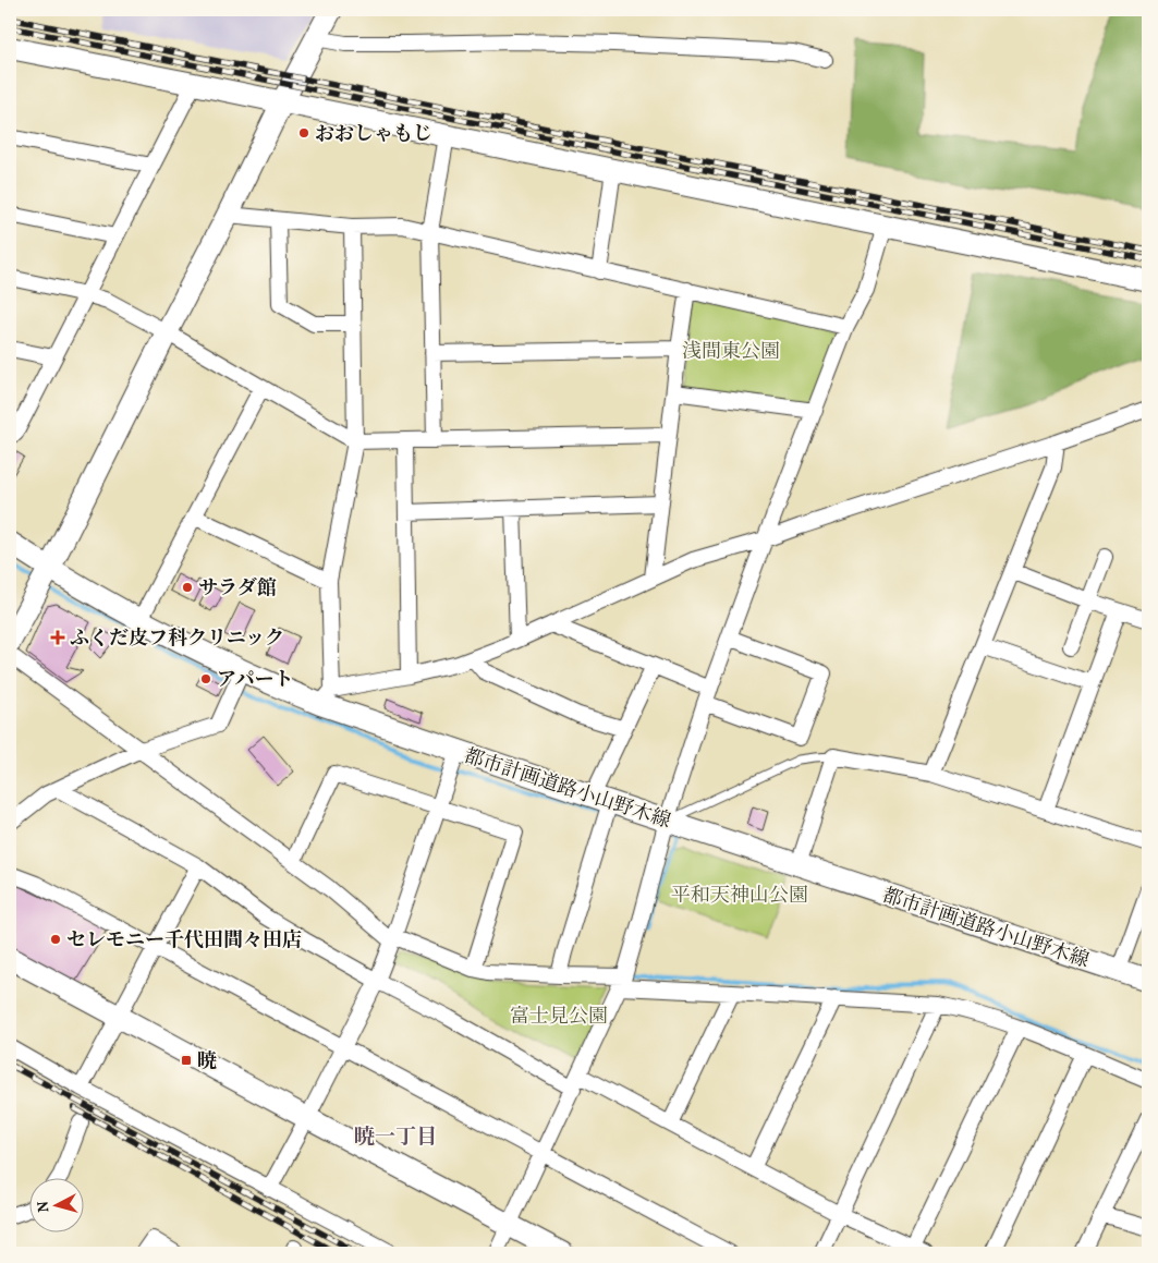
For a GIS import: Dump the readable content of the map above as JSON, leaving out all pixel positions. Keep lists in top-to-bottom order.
{
  "streets": {
    "street": ["都市計画道路小山野木線"]
  },
  "districts": ["暁一丁目"],
  "parks": ["浅間東公園", "平和天神山公園", "富士見公園"],
  "places": {
    "other": [
      "おおしゃもじ",
      "サラダ館",
      "アパート",
      "セレモニー千代田間々田店"
    ],
    "health": ["ふくだ皮フ科クリニック"],
    "transit": ["暁"]
  },
  "north": "left"
}
